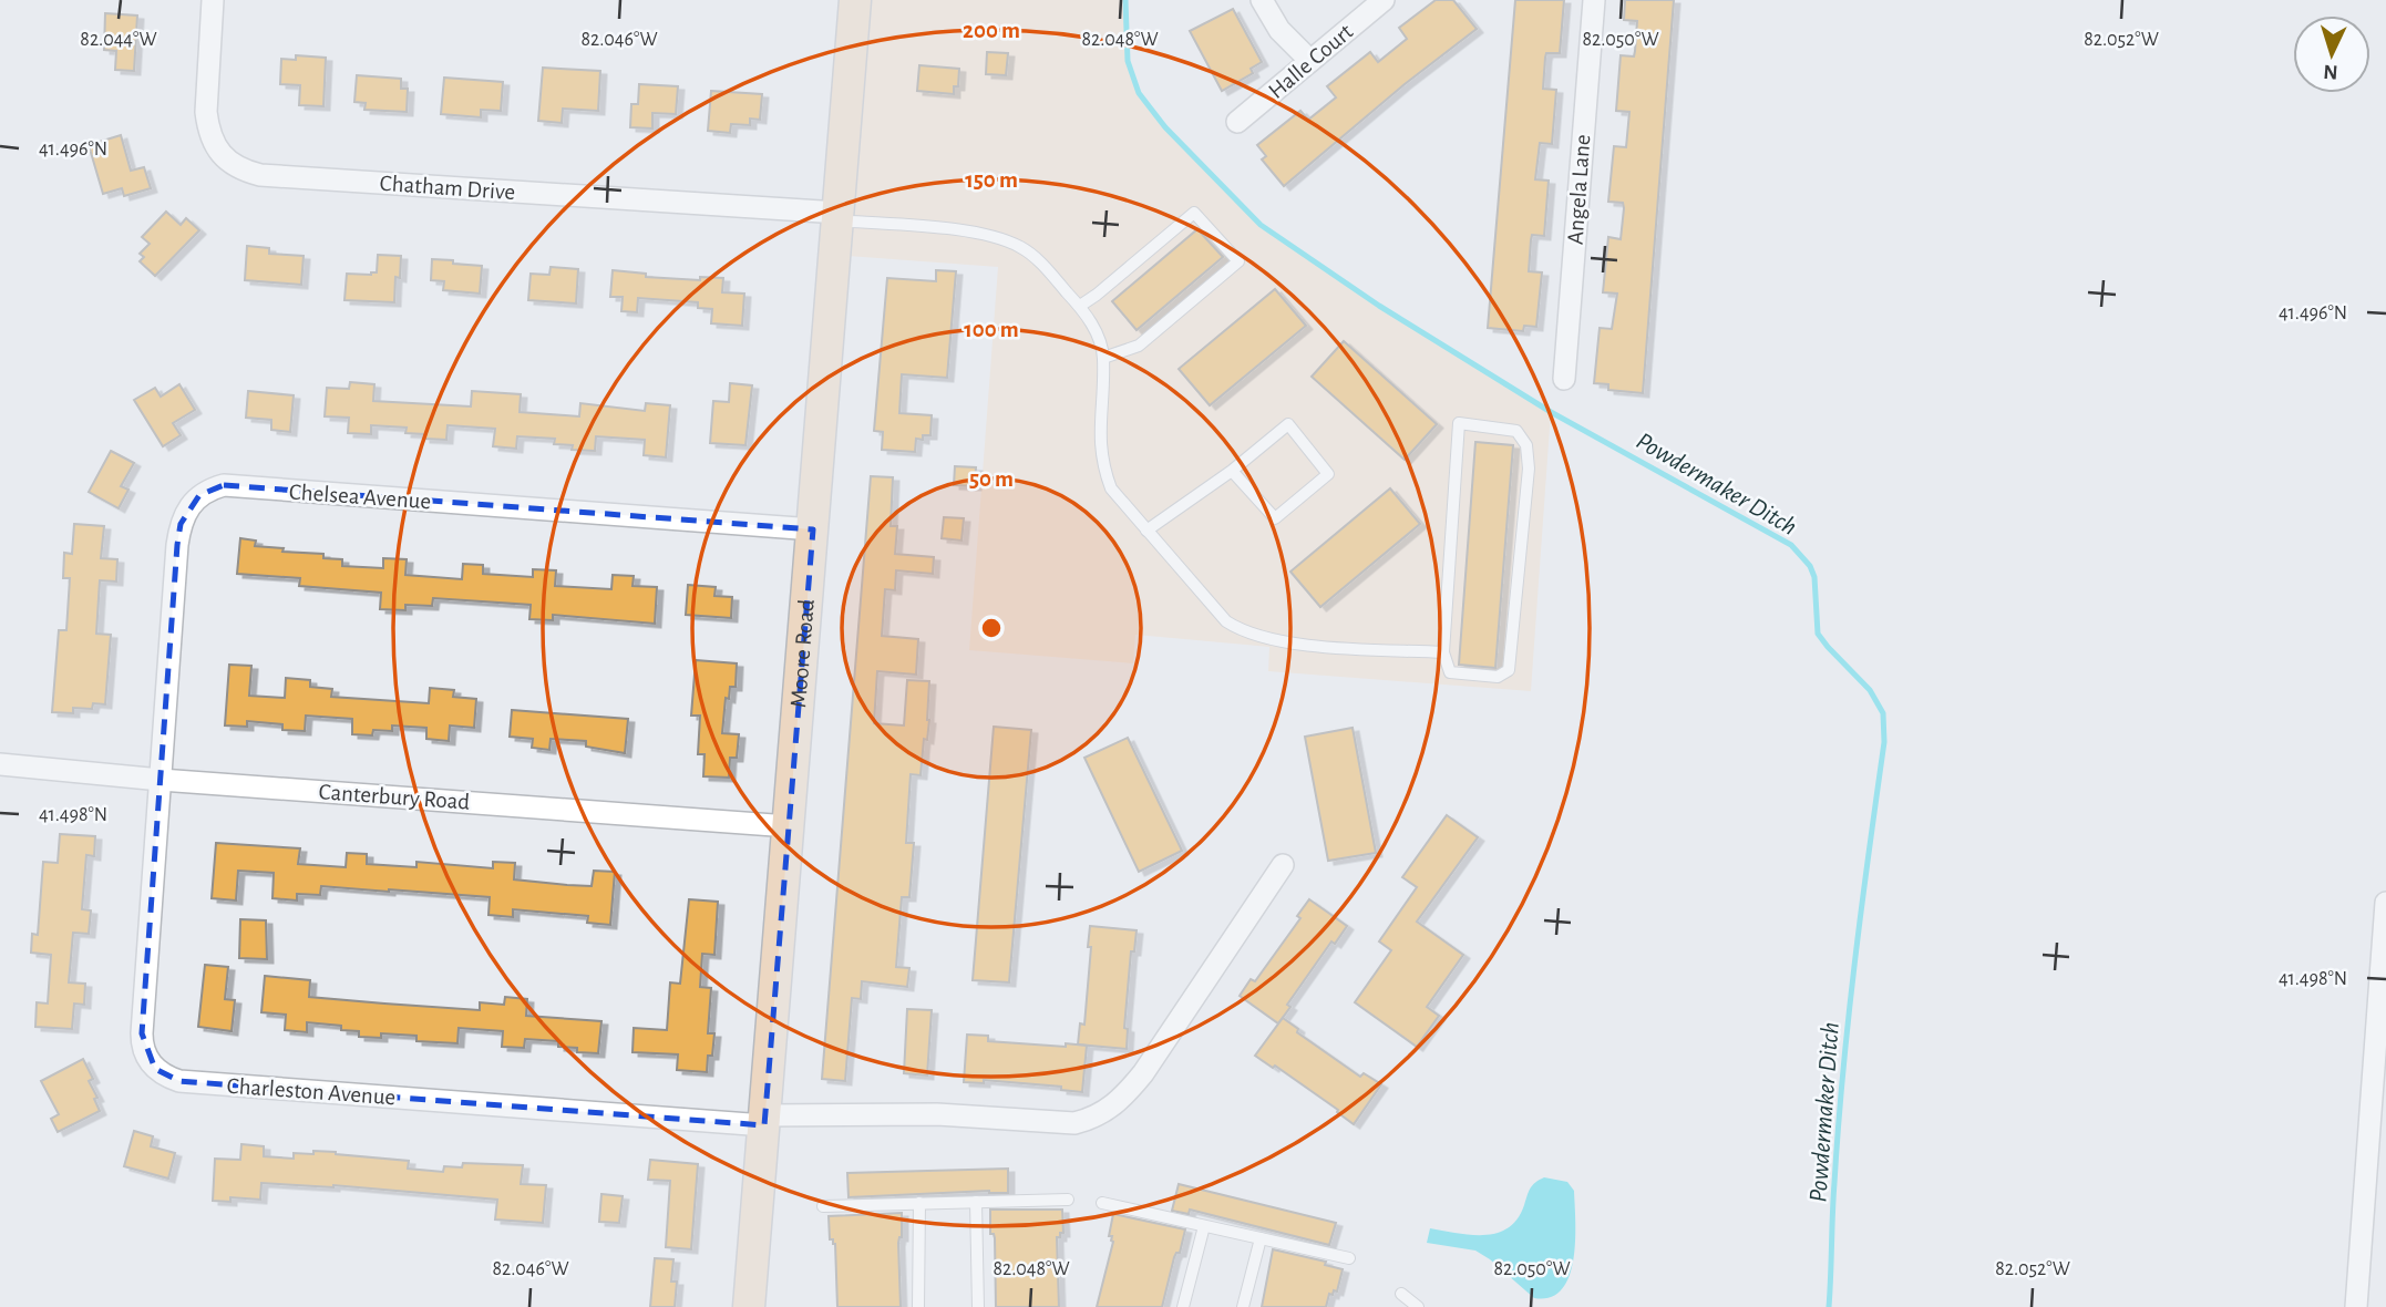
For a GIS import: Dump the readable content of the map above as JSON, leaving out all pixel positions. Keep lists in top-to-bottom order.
{
  "streets": {
    "street": [
      "Halle Court",
      "Chatham Drive",
      "Angela Lane",
      "Chelsea Avenue",
      "Moore Road",
      "Canterbury Road",
      "Charleston Avenue"
    ]
  },
  "crossings": [
    ["Chatham Drive", "Moore Road"],
    ["Chelsea Avenue", "Moore Road"],
    ["Chelsea Avenue", "Canterbury Road"],
    ["Chelsea Avenue", "Charleston Avenue"],
    ["Moore Road", "Canterbury Road"],
    ["Moore Road", "Charleston Avenue"],
    ["Canterbury Road", "Charleston Avenue"]
  ],
  "water": ["Powdermaker Ditch"],
  "north": "bottom",
  "coordinates": [
    "82.044°W",
    "82.046°W",
    "82.048°W",
    "82.050°W",
    "82.052°W",
    "41.496°N",
    "41.498°N"
  ],
  "rings": [
    "200 m",
    "150 m",
    "100 m",
    "50 m"
  ]
}
